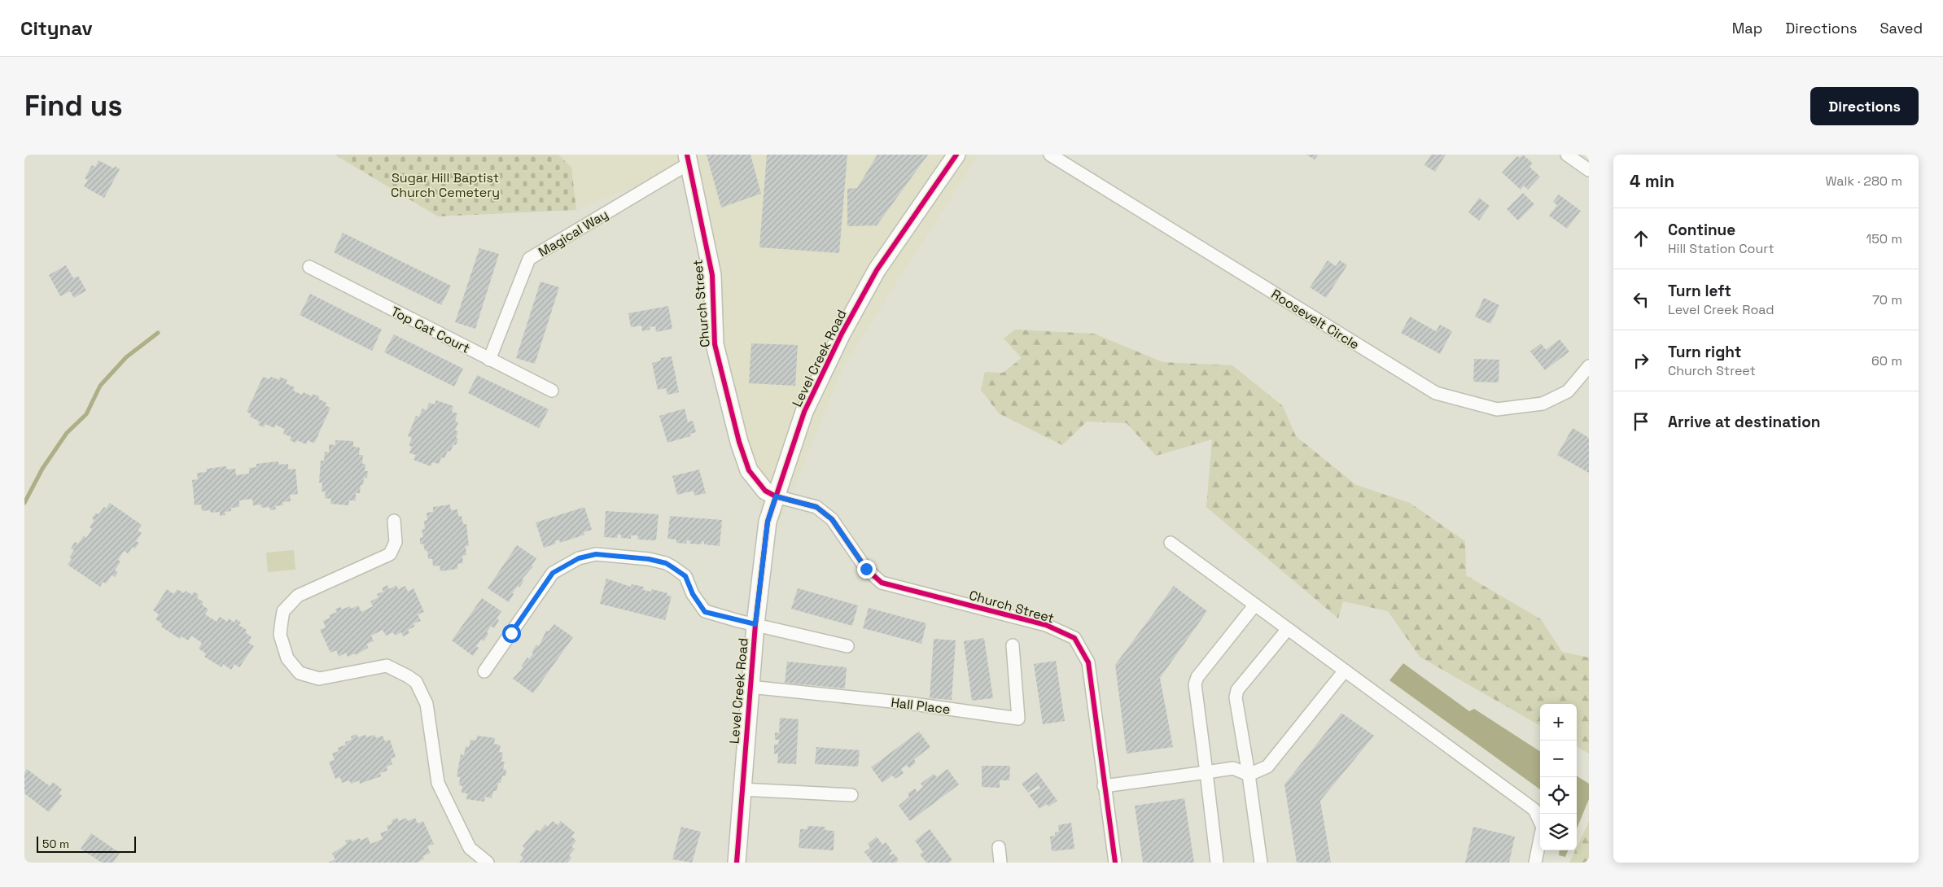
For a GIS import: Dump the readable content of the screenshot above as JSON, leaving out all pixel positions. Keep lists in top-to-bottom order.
{
  "streets": {
    "street": [
      "Magical Way",
      "Church Street",
      "Roosevelt Circle",
      "Top Cat Court",
      "Level Creek Road",
      "Hall Place"
    ]
  },
  "crossings": [
    ["Magical Way", "Church Street"],
    ["Magical Way", "Top Cat Court"],
    ["Church Street", "Level Creek Road"],
    ["Level Creek Road", "Hall Place"]
  ],
  "parks": ["Sugar Hill Baptist Church Cemetery"],
  "scale_bar": "50 m",
  "page": {
    "header": "Citynav",
    "nav": ["Map", "Directions", "Saved"],
    "buttons": "Directions",
    "title": "Find us",
    "heading": ["4 min", "Walk · 280 m"],
    "list": [
      ["Continue", "Hill Station Court", "150 m"],
      ["Turn left", "Level Creek Road", "70 m"],
      ["Turn right", "Church Street", "60 m"],
      "Arrive at destination"
    ],
    "map_buttons": ["+", "−"],
    "scale": "50 m"
  }
}
